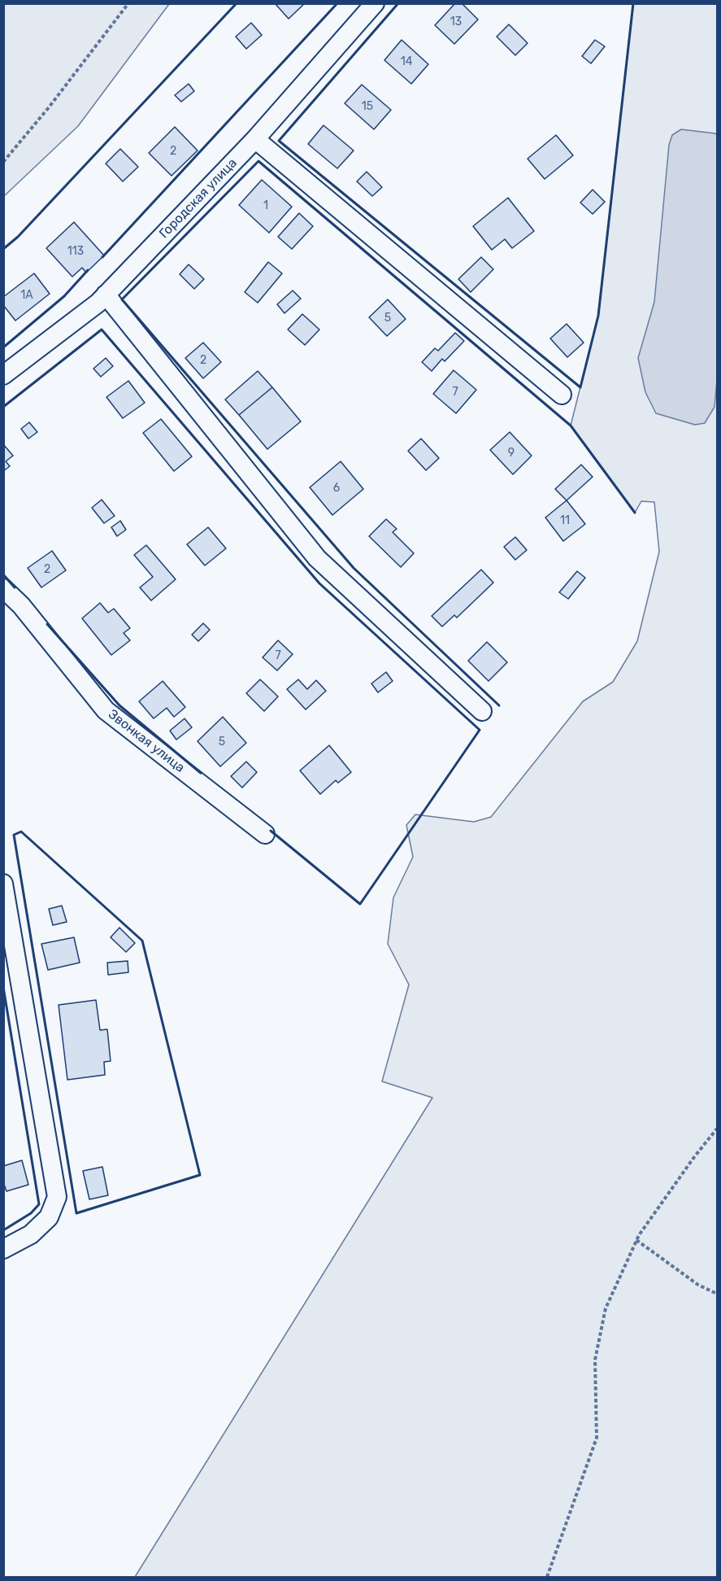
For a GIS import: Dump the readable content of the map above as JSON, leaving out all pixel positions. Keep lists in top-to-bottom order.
{
  "streets": {
    "street": ["Городская улица", "Звонкая улица"]
  },
  "house_numbers": [
    "13",
    "14",
    "15",
    "2",
    "1",
    "113",
    "1А",
    "5",
    "2",
    "7",
    "9",
    "6",
    "11",
    "2",
    "7",
    "5"
  ]
}
